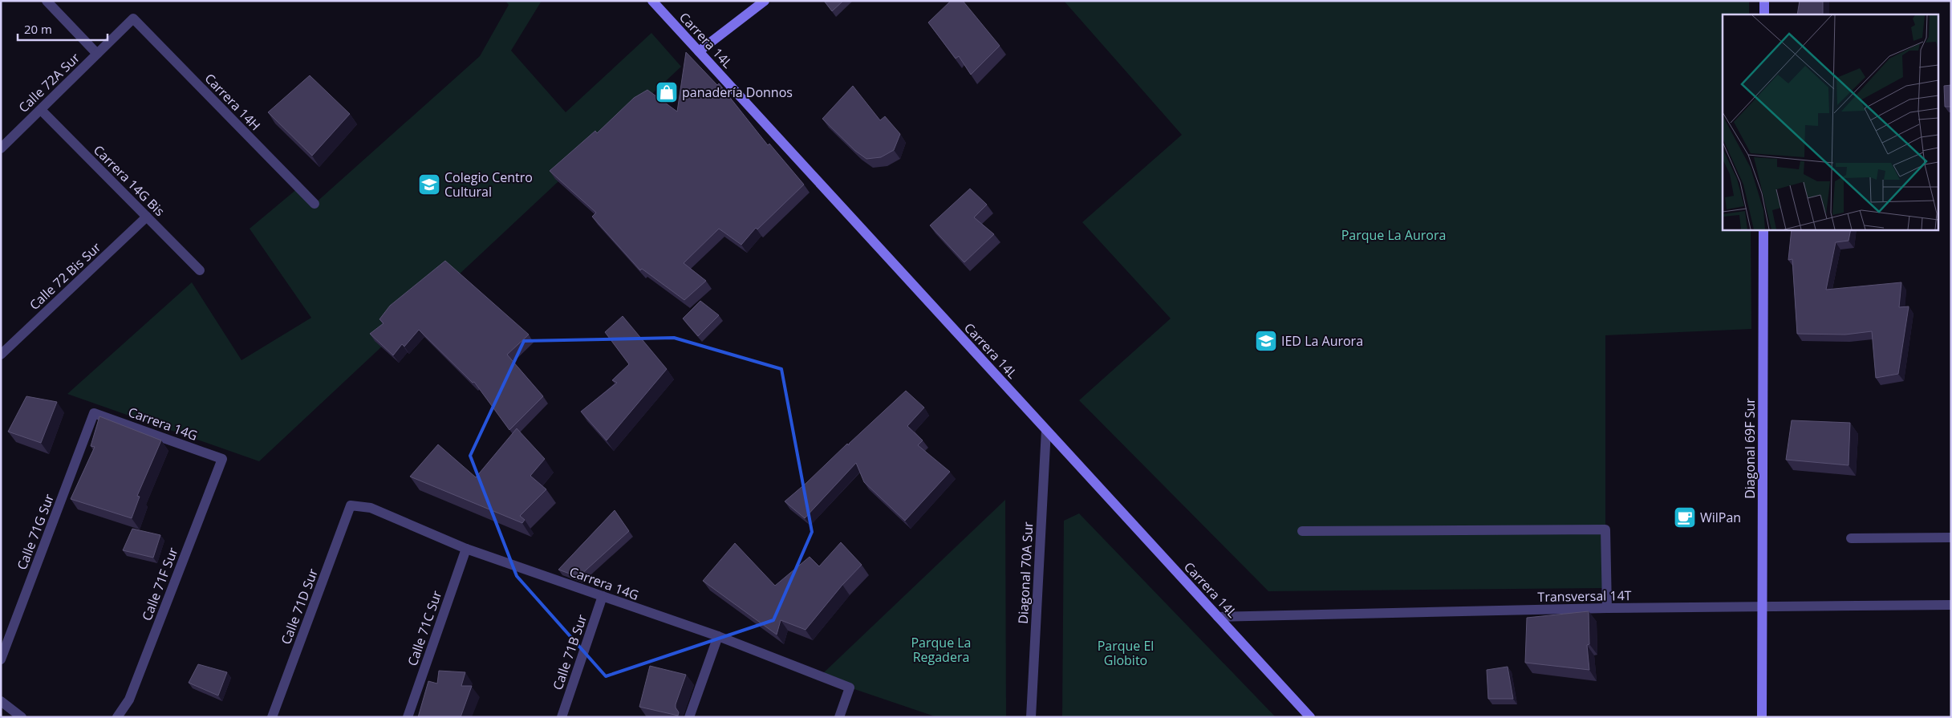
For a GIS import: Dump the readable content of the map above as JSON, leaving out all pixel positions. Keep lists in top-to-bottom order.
{
  "streets": {
    "street": [
      "Carrera 14L",
      "Calle 72A Sur",
      "Carrera 14H",
      "Carrera 14G Bis",
      "Calle 72 Bis Sur",
      "Carrera 14G",
      "Diagonal 69F Sur",
      "Calle 71G Sur",
      "Diagonal 70A Sur",
      "Calle 71F Sur",
      "Transversal 14T",
      "Calle 71D Sur",
      "Calle 71C Sur",
      "Calle 71B Sur"
    ]
  },
  "crossings": [
    ["Carrera 14L", "Diagonal 70A Sur"],
    ["Carrera 14L", "Transversal 14T"],
    ["Calle 72A Sur", "Carrera 14H"],
    ["Calle 72A Sur", "Carrera 14G Bis"],
    ["Carrera 14G Bis", "Calle 72 Bis Sur"],
    ["Carrera 14G", "Calle 71G Sur"],
    ["Carrera 14G", "Calle 71F Sur"],
    ["Carrera 14G", "Calle 71D Sur"],
    ["Carrera 14G", "Calle 71C Sur"],
    ["Carrera 14G", "Calle 71B Sur"],
    ["Diagonal 69F Sur", "Transversal 14T"]
  ],
  "parks": ["Parque La Aurora", "Parque La Regadera", "Parque El Globito"],
  "places": {
    "shop": ["panadería Donnos"],
    "school or university": ["Colegio Centro Cultural", "IED La Aurora"],
    "cafe": ["WilPan"]
  },
  "scale_bar": "20 m"
}
